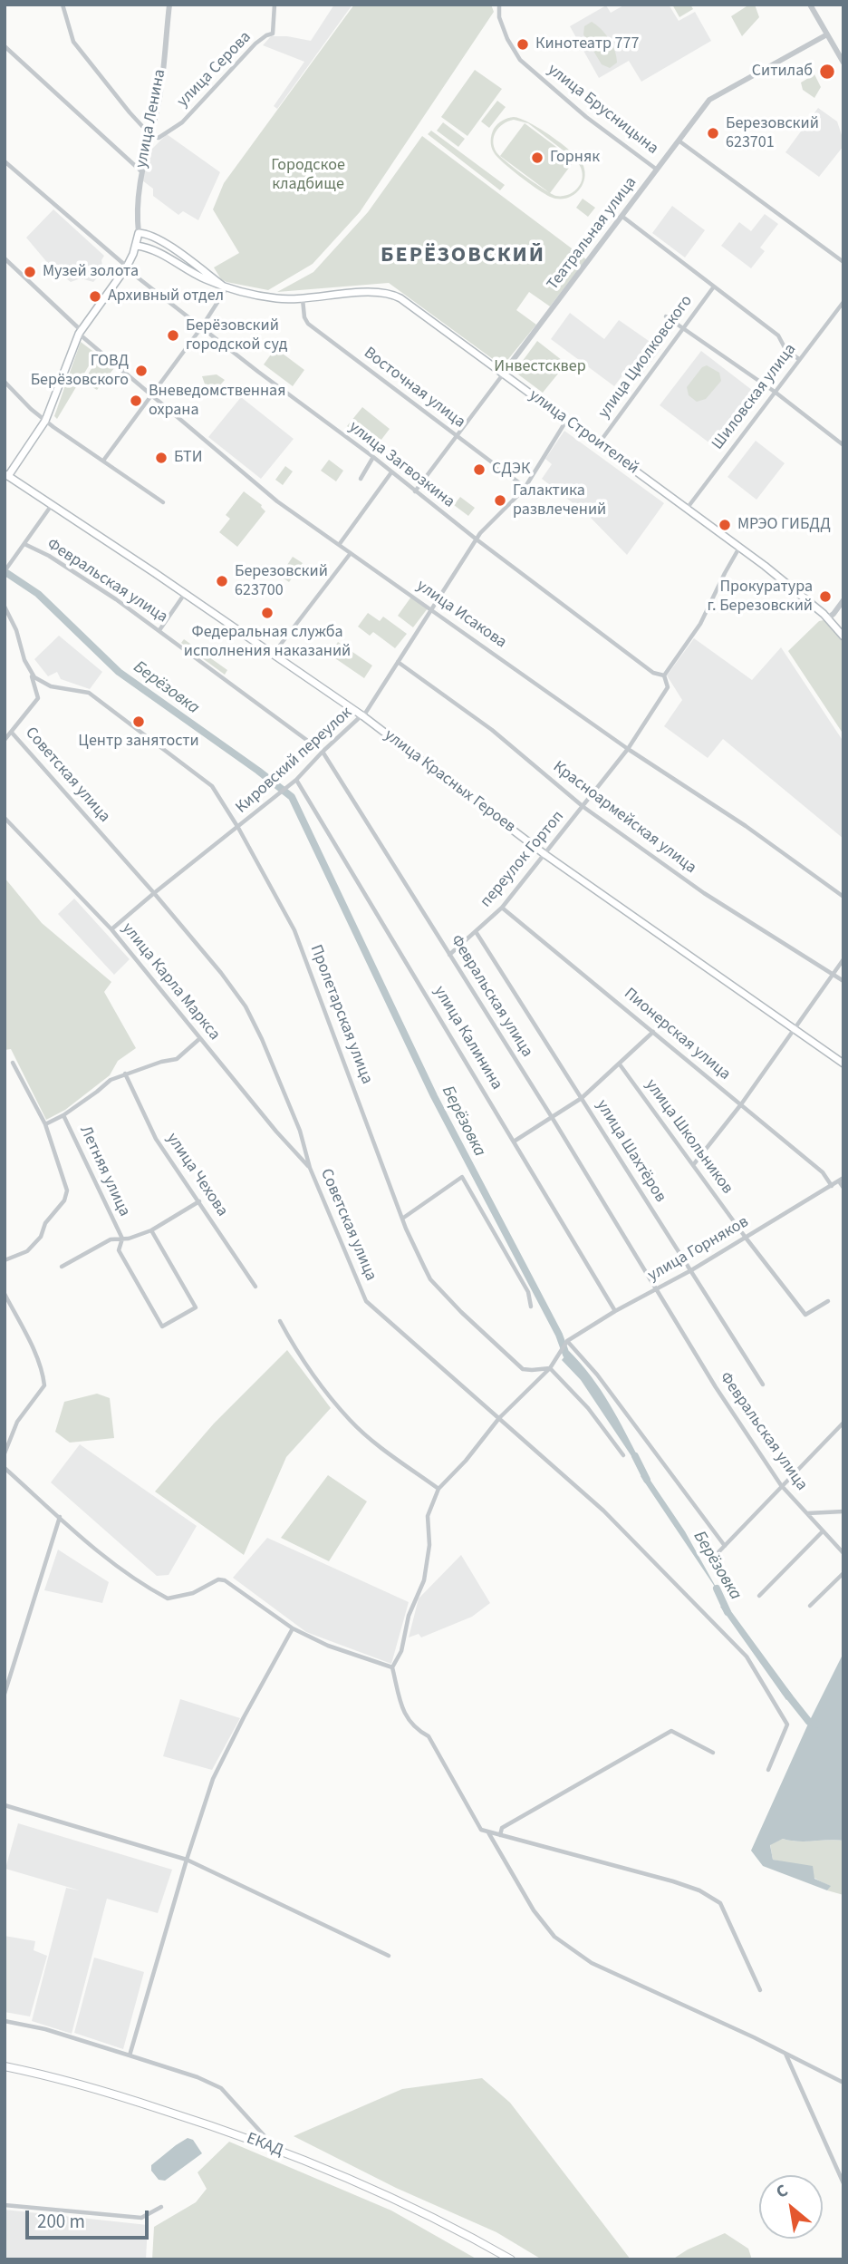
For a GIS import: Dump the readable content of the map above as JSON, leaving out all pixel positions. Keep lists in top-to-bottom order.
{
  "streets": {
    "highway": ["ЕКАД"],
    "main road": ["улица Строителей", "улица Красных Героев"],
    "street": [
      "улица Серова",
      "улица Брусницына",
      "улица Ленина",
      "Театральная улица",
      "улица Циолковского",
      "Восточная улица",
      "Шиловская улица",
      "улица Загвозкина",
      "Февральская улица",
      "улица Исакова",
      "Кировский переулок",
      "Советская улица",
      "Красноармейская улица",
      "переулок Гортоп",
      "улица Карла Маркса",
      "Пролетарская улица",
      "Пионерская улица",
      "улица Калинина",
      "улица Школьников",
      "улица Шахтёров",
      "Летняя улица",
      "улица Чехова",
      "улица Горняков"
    ]
  },
  "crossings": [
    ["улица Серова", "улица Ленина"],
    ["улица Брусницына", "Театральная улица"],
    ["Театральная улица", "улица Циолковского"],
    ["Театральная улица", "Восточная улица"],
    ["Театральная улица", "улица Строителей"],
    ["Театральная улица", "улица Загвозкина"],
    ["улица Циолковского", "Шиловская улица"],
    ["улица Циолковского", "улица Строителей"],
    ["Восточная улица", "улица Строителей"],
    ["Восточная улица", "Кировский переулок"],
    ["Шиловская улица", "улица Строителей"],
    ["улица Строителей", "Кировский переулок"],
    ["улица Строителей", "переулок Гортоп"],
    ["улица Загвозкина", "Кировский переулок"],
    ["улица Загвозкина", "переулок Гортоп"],
    ["Февральская улица", "Кировский переулок"],
    ["Февральская улица", "переулок Гортоп"],
    ["Февральская улица", "улица Горняков"],
    ["улица Исакова", "Кировский переулок"],
    ["улица Исакова", "переулок Гортоп"],
    ["Кировский переулок", "Советская улица"],
    ["Кировский переулок", "улица Красных Героев"],
    ["Кировский переулок", "Красноармейская улица"],
    ["Кировский переулок", "улица Карла Маркса"],
    ["Кировский переулок", "Пролетарская улица"],
    ["Кировский переулок", "улица Калинина"],
    ["Советская улица", "улица Карла Маркса"],
    ["улица Красных Героев", "переулок Гортоп"],
    ["Красноармейская улица", "переулок Гортоп"],
    ["переулок Гортоп", "Пионерская улица"],
    ["переулок Гортоп", "улица Шахтёров"],
    ["Пионерская улица", "улица Горняков"],
    ["улица Калинина", "улица Горняков"],
    ["улица Школьников", "улица Горняков"],
    ["улица Шахтёров", "улица Горняков"]
  ],
  "districts": ["БЕРЁЗОВСКИЙ"],
  "water": ["Берёзовка"],
  "parks": ["Городское кладбище", "Инвестсквер"],
  "places": [
    "Кинотеатр 777",
    "Ситилаб",
    "Березовский 623701",
    "Горняк",
    "Музей золота",
    "Архивный отдел",
    "Берёзовский городской суд",
    "ГОВД Берёзовского",
    "Вневедомственная охрана",
    "БТИ",
    "СДЭК",
    "Галактика развлечений",
    "МРЭО ГИБДД",
    "Березовский 623700",
    "Прокуратура г. Березовский",
    "Федеральная служба исполнения наказаний",
    "Центр занятости"
  ],
  "scale_bar": "200 m",
  "north": "top left"
}
